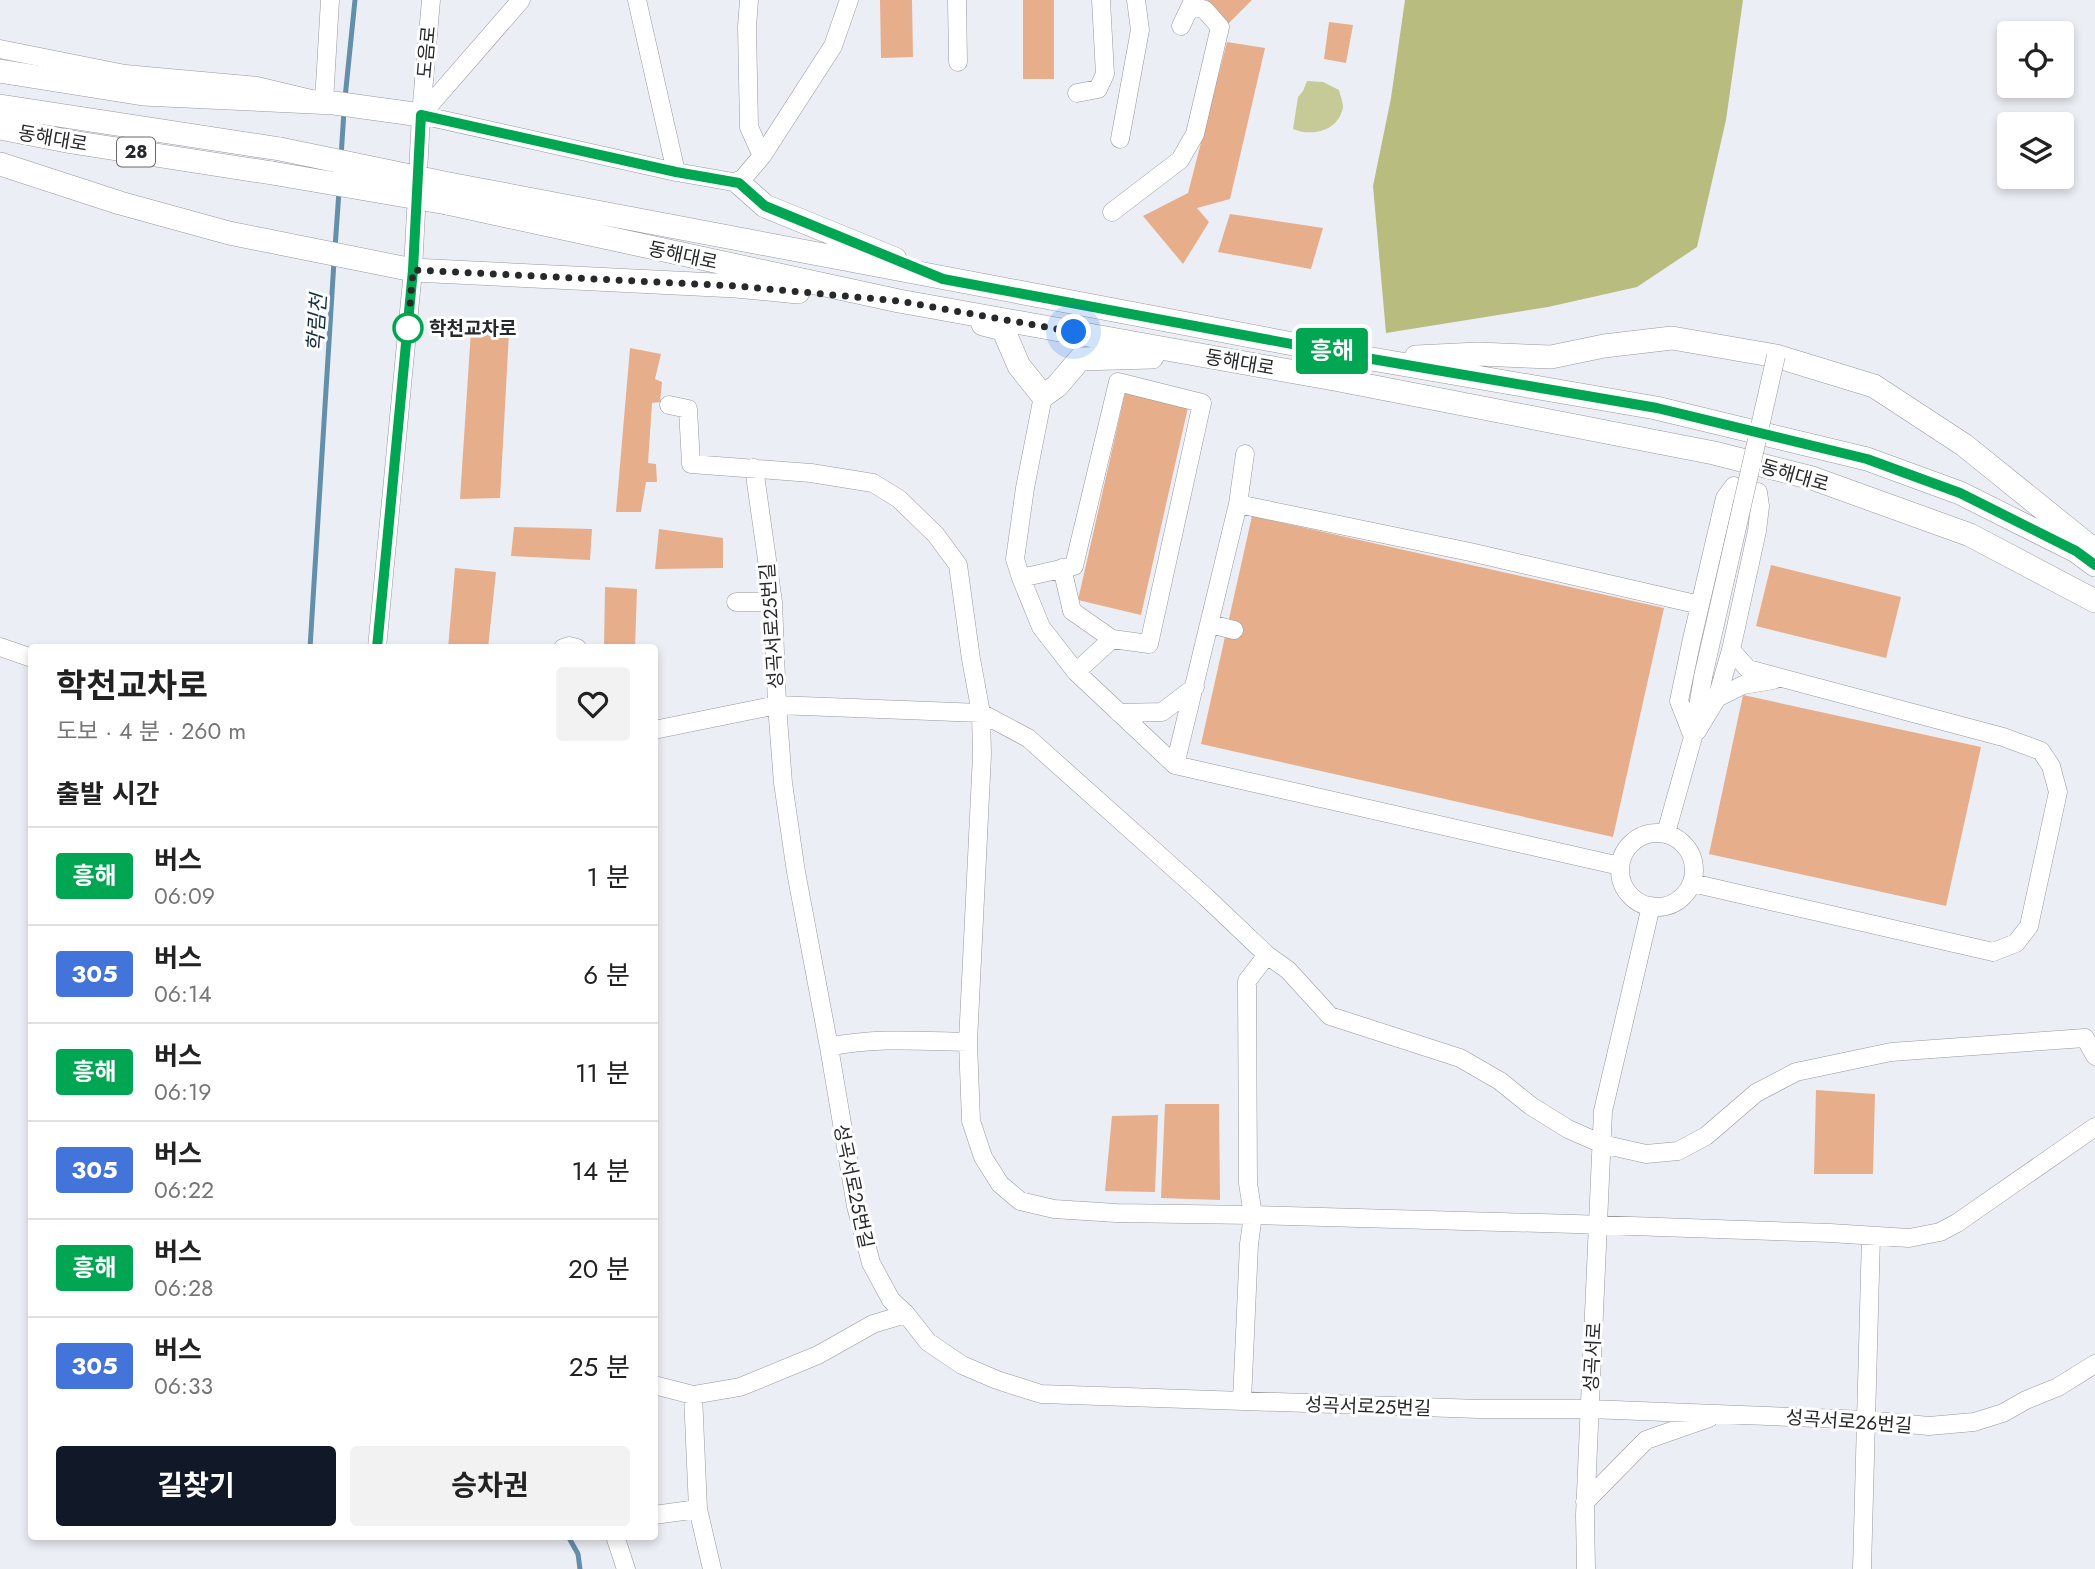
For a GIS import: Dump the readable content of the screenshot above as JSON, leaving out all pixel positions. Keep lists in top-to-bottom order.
{
  "streets": {
    "main road": ["동해대로", "28"],
    "street": [
      "도음로",
      "성곡서로25번길",
      "성곡서로",
      "성곡서로26번길"
    ]
  },
  "crossings": [
    ["성곡서로25번길", "성곡서로"],
    ["성곡서로25번길", "성곡서로26번길"],
    ["성곡서로", "성곡서로26번길"]
  ],
  "water": ["학림천"],
  "places": ["학천교차로"],
  "lines": ["bus line 흥해"],
  "page": {
    "on_map": "흥해",
    "heading": [
      ["학천교차로", "도보 · 4 분 · 260 m"],
      "출발 시간"
    ],
    "list": [
      {
        "mark": "흥해",
        "name": "버스",
        "note": "06:09",
        "value": "1 분"
      },
      {
        "mark": "305",
        "name": "버스",
        "note": "06:14",
        "value": "6 분"
      },
      {
        "mark": "흥해",
        "name": "버스",
        "note": "06:19",
        "value": "11 분"
      },
      {
        "mark": "305",
        "name": "버스",
        "note": "06:22",
        "value": "14 분"
      },
      {
        "mark": "흥해",
        "name": "버스",
        "note": "06:28",
        "value": "20 분"
      },
      {
        "mark": "305",
        "name": "버스",
        "note": "06:33",
        "value": "25 분"
      }
    ],
    "buttons": ["길찾기", "승차권"]
  }
}
